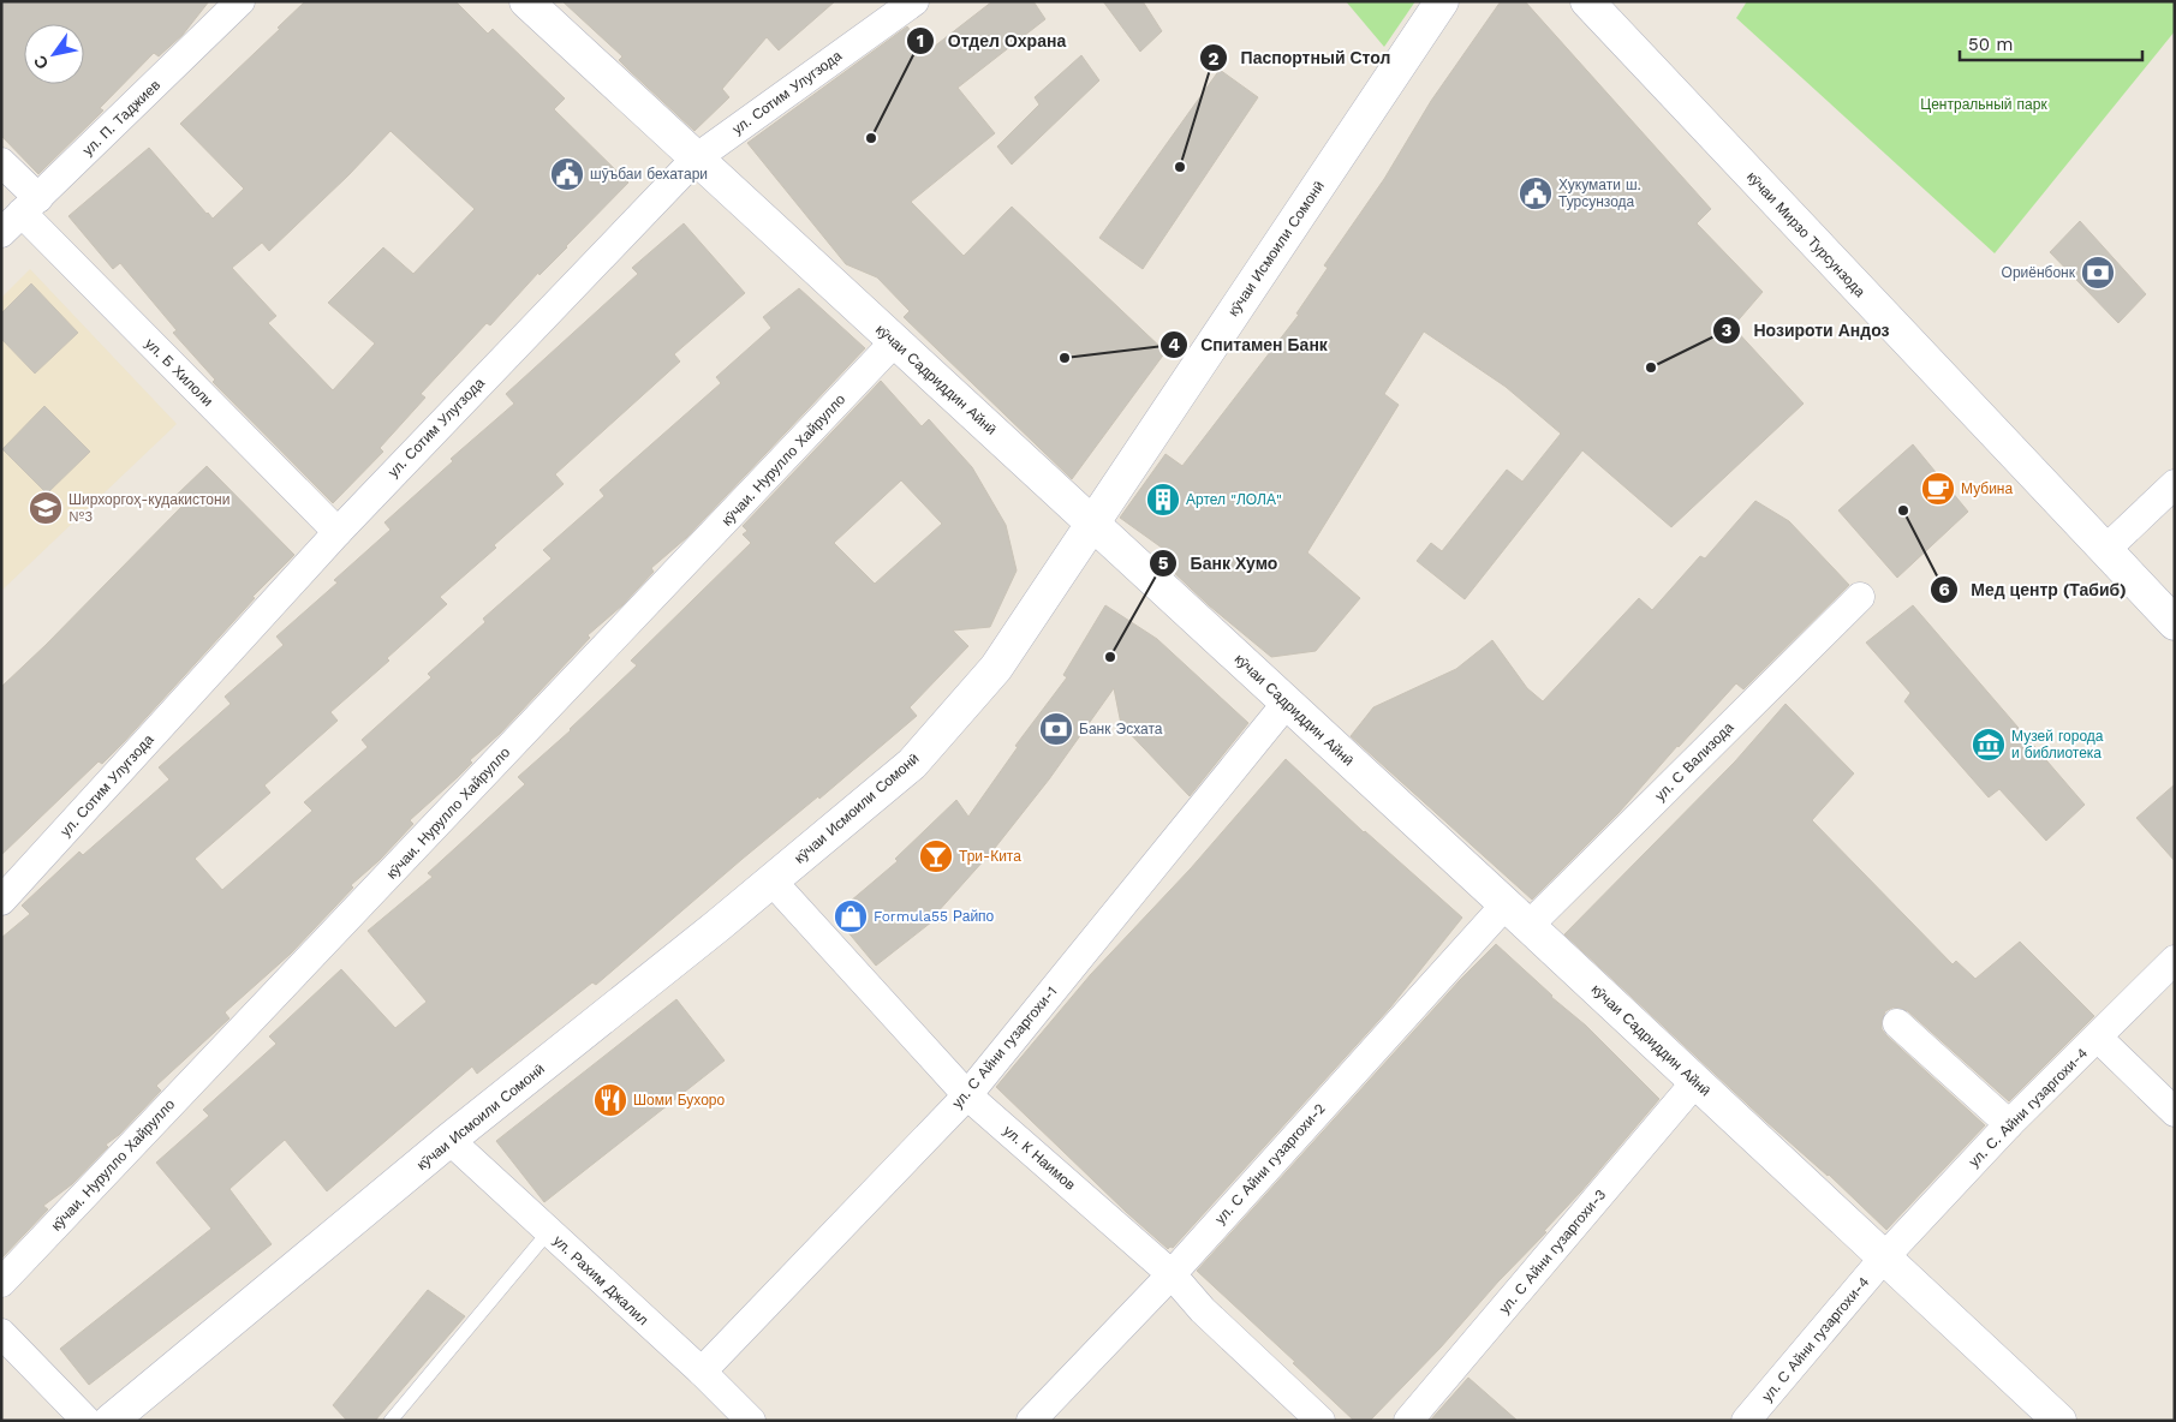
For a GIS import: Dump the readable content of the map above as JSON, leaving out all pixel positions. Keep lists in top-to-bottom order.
{
  "streets": {
    "street": [
      "ул. Сотим Улугзода",
      "ул. П. Таджиев",
      "кӯчаи Мирзо Турсунзода",
      "кӯчаи Исмоили Сомонӣ",
      "ул. Б Хилоли",
      "кӯчаи Садриддин Айнӣ",
      "кӯчаи. Нурулло Хайрулло",
      "ул. С Вализода",
      "ул. С Айни гузаргохи-1",
      "ул. С. Айни гузаргохи-4",
      "ул. К Наимов",
      "ул. С Айни гузаргохи-2",
      "ул. С Айни гузаргохи-3",
      "ул. Рахим Джалил",
      "ул. С Айни гузаргохи-4"
    ]
  },
  "crossings": [
    ["ул. Сотим Улугзода", "ул. Б Хилоли"],
    ["ул. Сотим Улугзода", "кӯчаи Садриддин Айнӣ"],
    ["ул. П. Таджиев", "ул. Б Хилоли"],
    ["кӯчаи Исмоили Сомонӣ", "кӯчаи Садриддин Айнӣ"],
    ["кӯчаи Исмоили Сомонӣ", "ул. К Наимов"],
    ["кӯчаи Исмоили Сомонӣ", "ул. Рахим Джалил"],
    ["кӯчаи Садриддин Айнӣ", "кӯчаи. Нурулло Хайрулло"],
    ["кӯчаи Садриддин Айнӣ", "ул. С Вализода"],
    ["кӯчаи Садриддин Айнӣ", "ул. С Айни гузаргохи-1"],
    ["кӯчаи Садриддин Айнӣ", "ул. С. Айни гузаргохи-4"],
    ["кӯчаи Садриддин Айнӣ", "ул. С Айни гузаргохи-2"],
    ["кӯчаи Садриддин Айнӣ", "ул. С Айни гузаргохи-3"],
    ["кӯчаи Садриддин Айнӣ", "ул. С Айни гузаргохи-4"],
    ["ул. С Айни гузаргохи-1", "ул. К Наимов"],
    ["ул. С Айни гузаргохи-1", "ул. Рахим Джалил"],
    ["ул. С. Айни гузаргохи-4", "ул. С Айни гузаргохи-4"],
    ["ул. К Наимов", "ул. С Айни гузаргохи-2"]
  ],
  "parks": ["Центральный парк"],
  "places": {
    "other": [
      "Отдел Охрана",
      "Паспортный Стол",
      "Спитамен Банк",
      "Нозироти Андоз",
      "Мед центр (Табиб)",
      "Банк Хумо"
    ],
    "public building": ["шӯъбаи бехатари", "Хукумати ш. Турсунзода"],
    "bank": ["Ориёнбонк", "Банк Эсхата"],
    "cafe": ["Мубина"],
    "building": ["Артел \"ЛОЛА\""],
    "school or university": ["Ширхоргоҳ-кудакистони №3"],
    "museum": ["Музей города и библиотека"],
    "bar": ["Три-Кита"],
    "shop": ["Formula55 Райпо"],
    "restaurant": ["Шоми Бухоро"]
  },
  "scale_bar": "50 m",
  "north": "bottom left"
}
